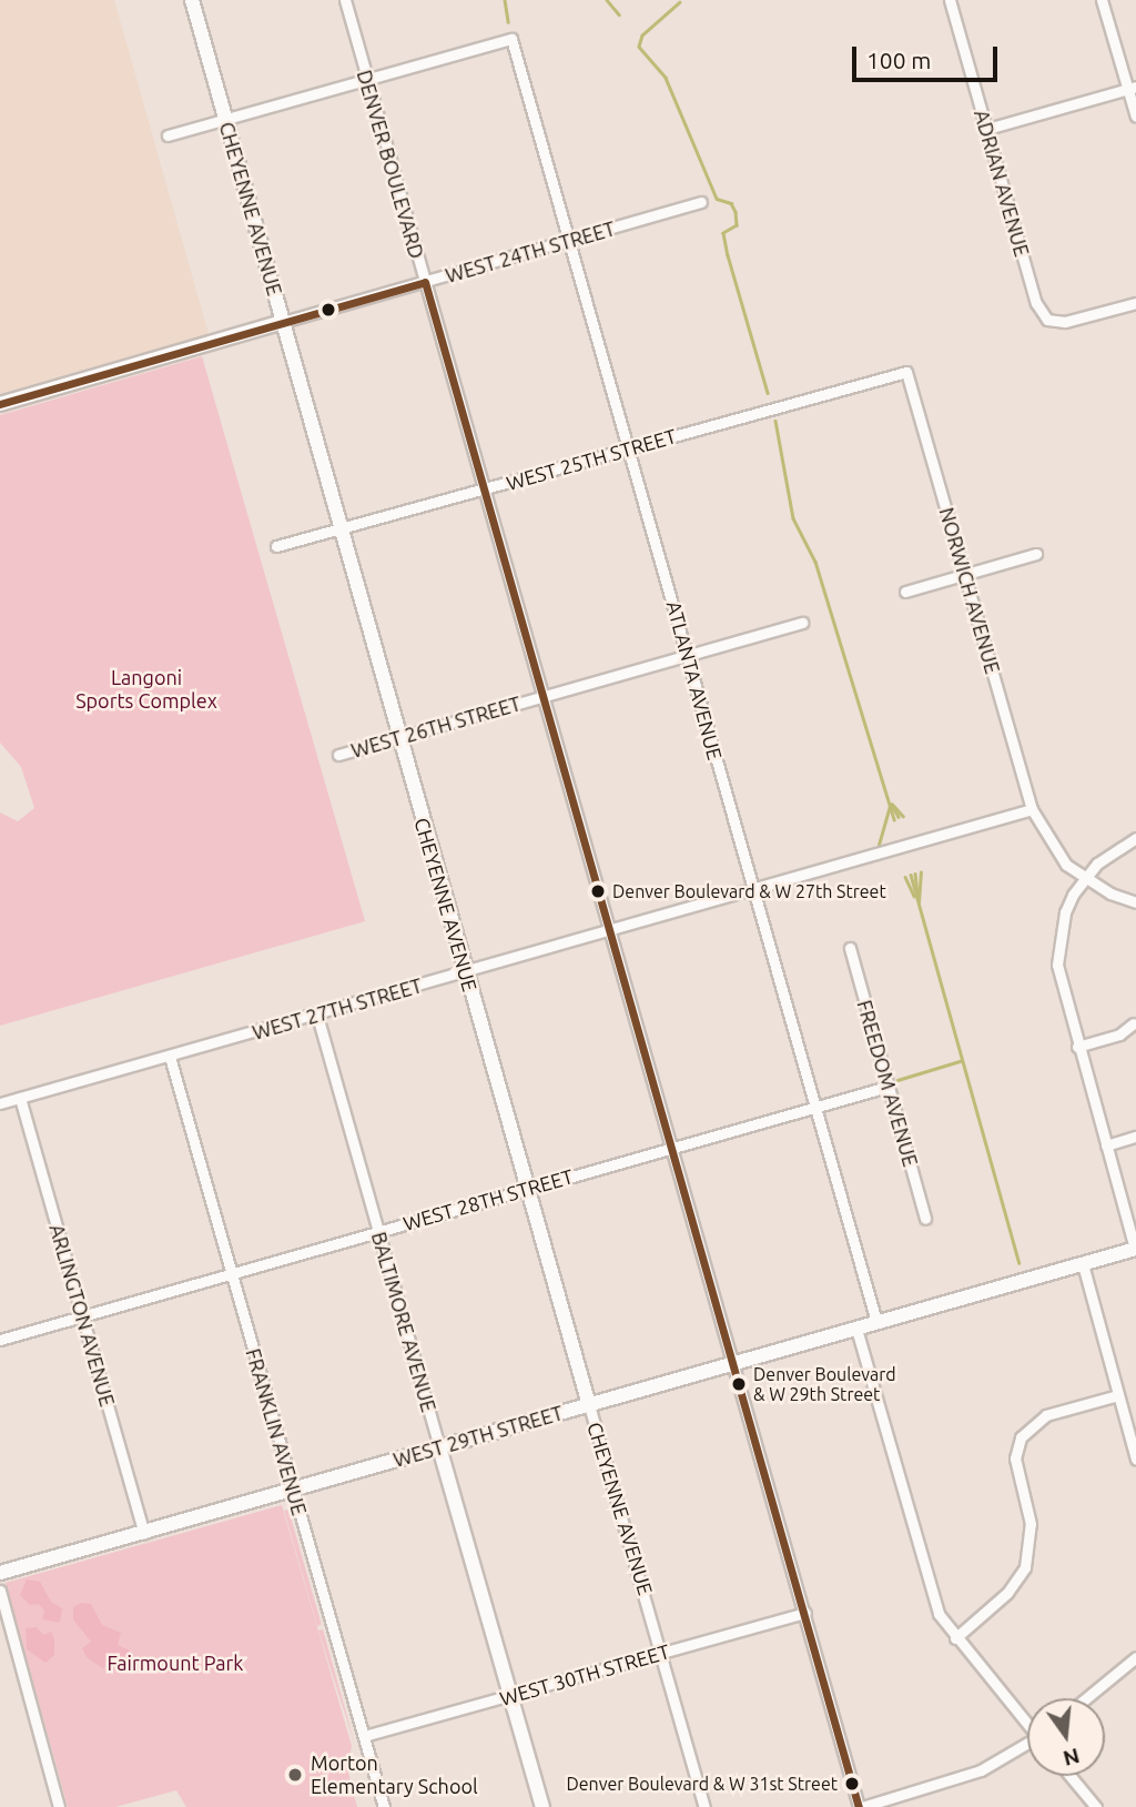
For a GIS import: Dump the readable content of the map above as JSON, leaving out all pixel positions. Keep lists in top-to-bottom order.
{
  "streets": {
    "street": [
      "DENVER BOULEVARD",
      "ADRIAN AVENUE",
      "CHEYENNE AVENUE",
      "WEST 24TH STREET",
      "WEST 25TH STREET",
      "NORWICH AVENUE",
      "ATLANTA AVENUE",
      "WEST 26TH STREET",
      "WEST 27TH STREET",
      "FREEDOM AVENUE",
      "WEST 28TH STREET",
      "ARLINGTON AVENUE",
      "BALTIMORE AVENUE",
      "FRANKLIN AVENUE",
      "WEST 29TH STREET",
      "WEST 30TH STREET"
    ]
  },
  "crossings": [
    ["DENVER BOULEVARD", "WEST 24TH STREET"],
    ["DENVER BOULEVARD", "WEST 25TH STREET"],
    ["DENVER BOULEVARD", "ATLANTA AVENUE"],
    ["DENVER BOULEVARD", "WEST 26TH STREET"],
    ["DENVER BOULEVARD", "WEST 27TH STREET"],
    ["DENVER BOULEVARD", "WEST 28TH STREET"],
    ["DENVER BOULEVARD", "WEST 29TH STREET"],
    ["DENVER BOULEVARD", "WEST 30TH STREET"],
    ["CHEYENNE AVENUE", "WEST 24TH STREET"],
    ["CHEYENNE AVENUE", "WEST 25TH STREET"],
    ["CHEYENNE AVENUE", "WEST 26TH STREET"],
    ["CHEYENNE AVENUE", "WEST 27TH STREET"],
    ["CHEYENNE AVENUE", "WEST 28TH STREET"],
    ["CHEYENNE AVENUE", "WEST 29TH STREET"],
    ["CHEYENNE AVENUE", "WEST 30TH STREET"],
    ["WEST 24TH STREET", "ATLANTA AVENUE"],
    ["WEST 25TH STREET", "NORWICH AVENUE"],
    ["WEST 25TH STREET", "ATLANTA AVENUE"],
    ["NORWICH AVENUE", "WEST 27TH STREET"],
    ["ATLANTA AVENUE", "WEST 26TH STREET"],
    ["ATLANTA AVENUE", "WEST 27TH STREET"],
    ["ATLANTA AVENUE", "WEST 28TH STREET"],
    ["ATLANTA AVENUE", "WEST 29TH STREET"],
    ["WEST 27TH STREET", "ARLINGTON AVENUE"],
    ["WEST 27TH STREET", "BALTIMORE AVENUE"],
    ["WEST 27TH STREET", "FRANKLIN AVENUE"],
    ["FREEDOM AVENUE", "WEST 28TH STREET"],
    ["WEST 28TH STREET", "ARLINGTON AVENUE"],
    ["WEST 28TH STREET", "BALTIMORE AVENUE"],
    ["WEST 28TH STREET", "FRANKLIN AVENUE"],
    ["ARLINGTON AVENUE", "WEST 29TH STREET"],
    ["BALTIMORE AVENUE", "WEST 29TH STREET"],
    ["BALTIMORE AVENUE", "WEST 30TH STREET"],
    ["FRANKLIN AVENUE", "WEST 29TH STREET"],
    ["FRANKLIN AVENUE", "WEST 30TH STREET"]
  ],
  "parks": ["Langoni Sports Complex", "Fairmount Park"],
  "places": [
    "Denver Boulevard & W 27th Street",
    "Denver Boulevard & W 29th Street",
    "Morton Elementary School",
    "Denver Boulevard & W 31st Street"
  ],
  "scale_bar": "100 m",
  "north": "bottom"
}
